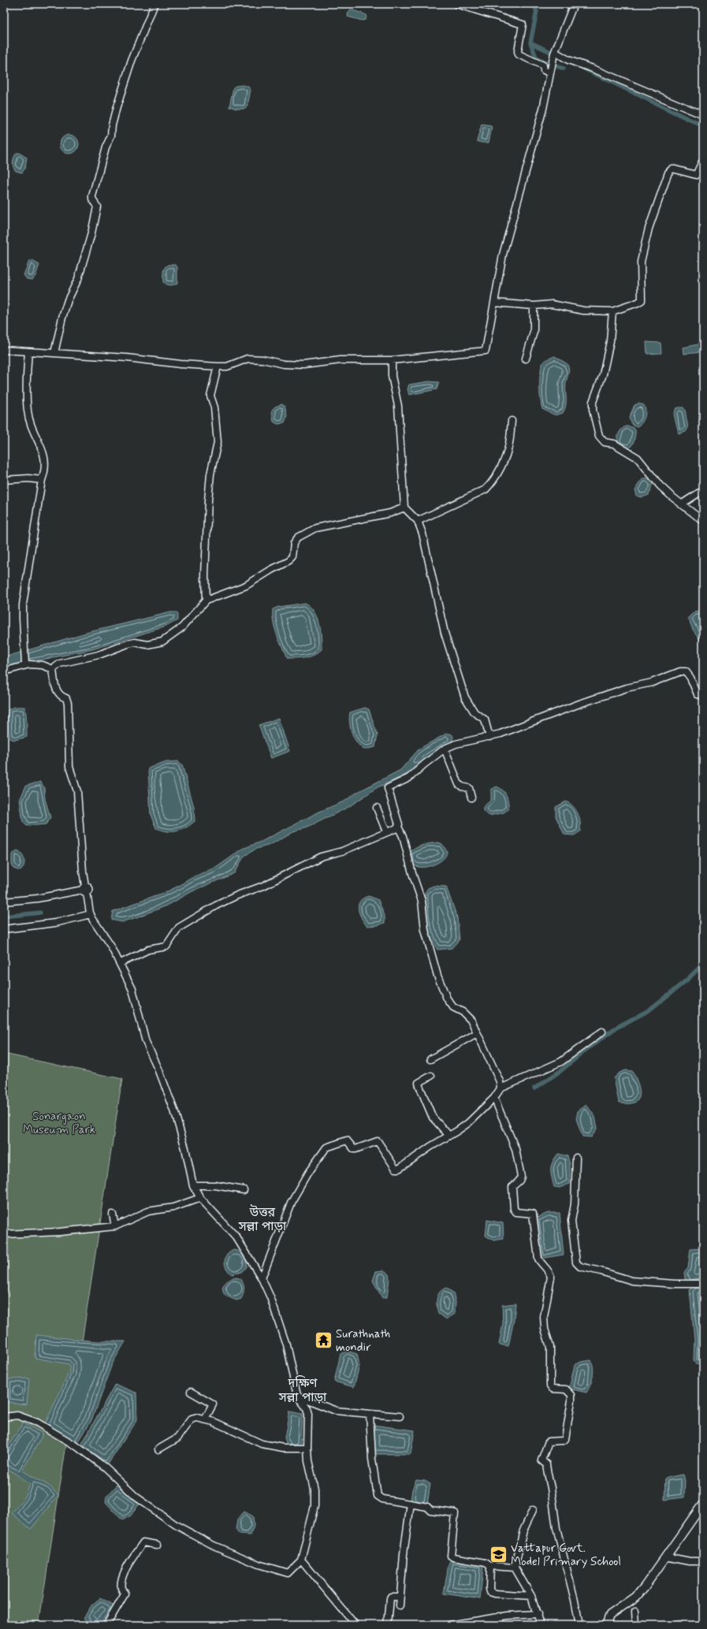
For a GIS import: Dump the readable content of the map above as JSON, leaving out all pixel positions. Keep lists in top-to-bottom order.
{
  "districts": ["উত্তর সল্লা পাড়া", "দক্ষিণ সল্লা পাড়া"],
  "parks": ["Sonargaon Museum Park"],
  "places": {
    "temple": ["Surathnath mondir"],
    "school or university": ["Vattapur Govt. Model Primary School"]
  }
}
